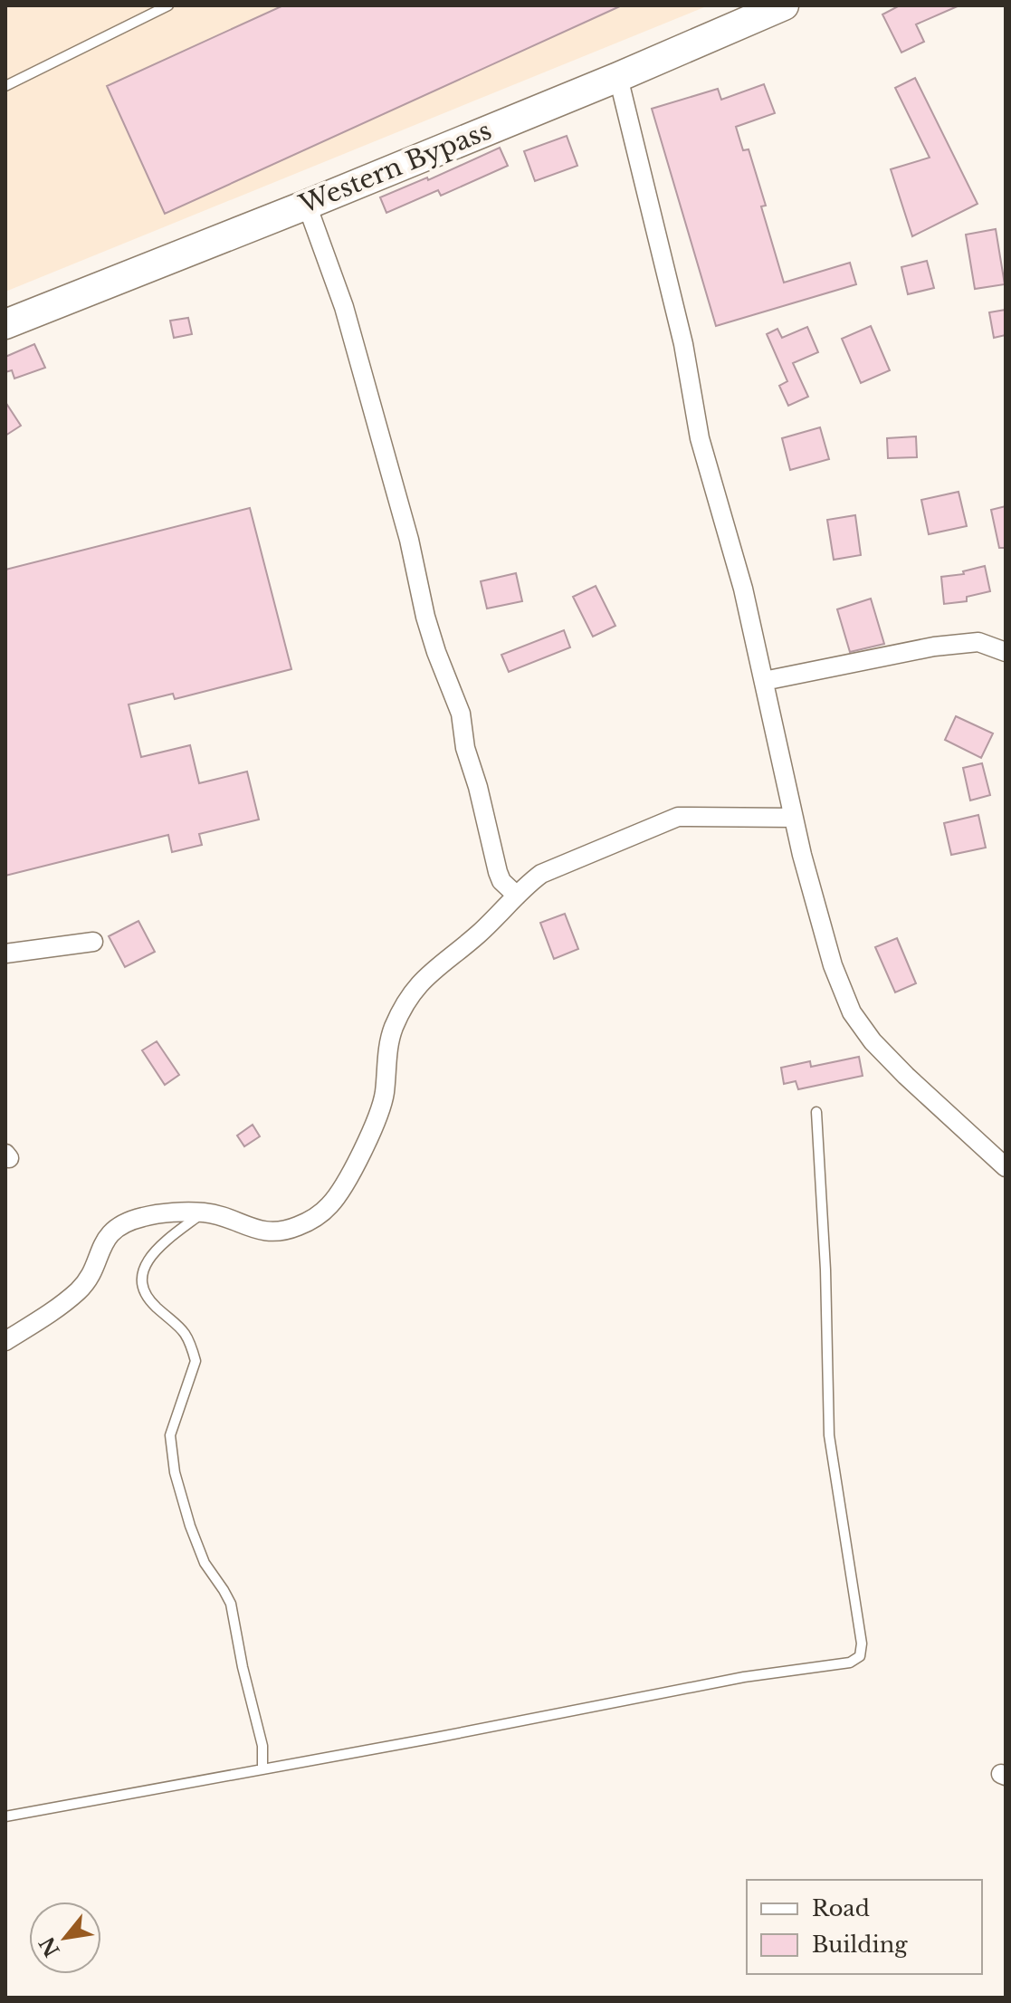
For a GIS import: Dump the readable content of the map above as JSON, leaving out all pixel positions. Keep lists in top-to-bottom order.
{
  "streets": {
    "main road": ["Western Bypass"]
  },
  "legend": ["Road", "Building"],
  "north": "bottom left"
}
